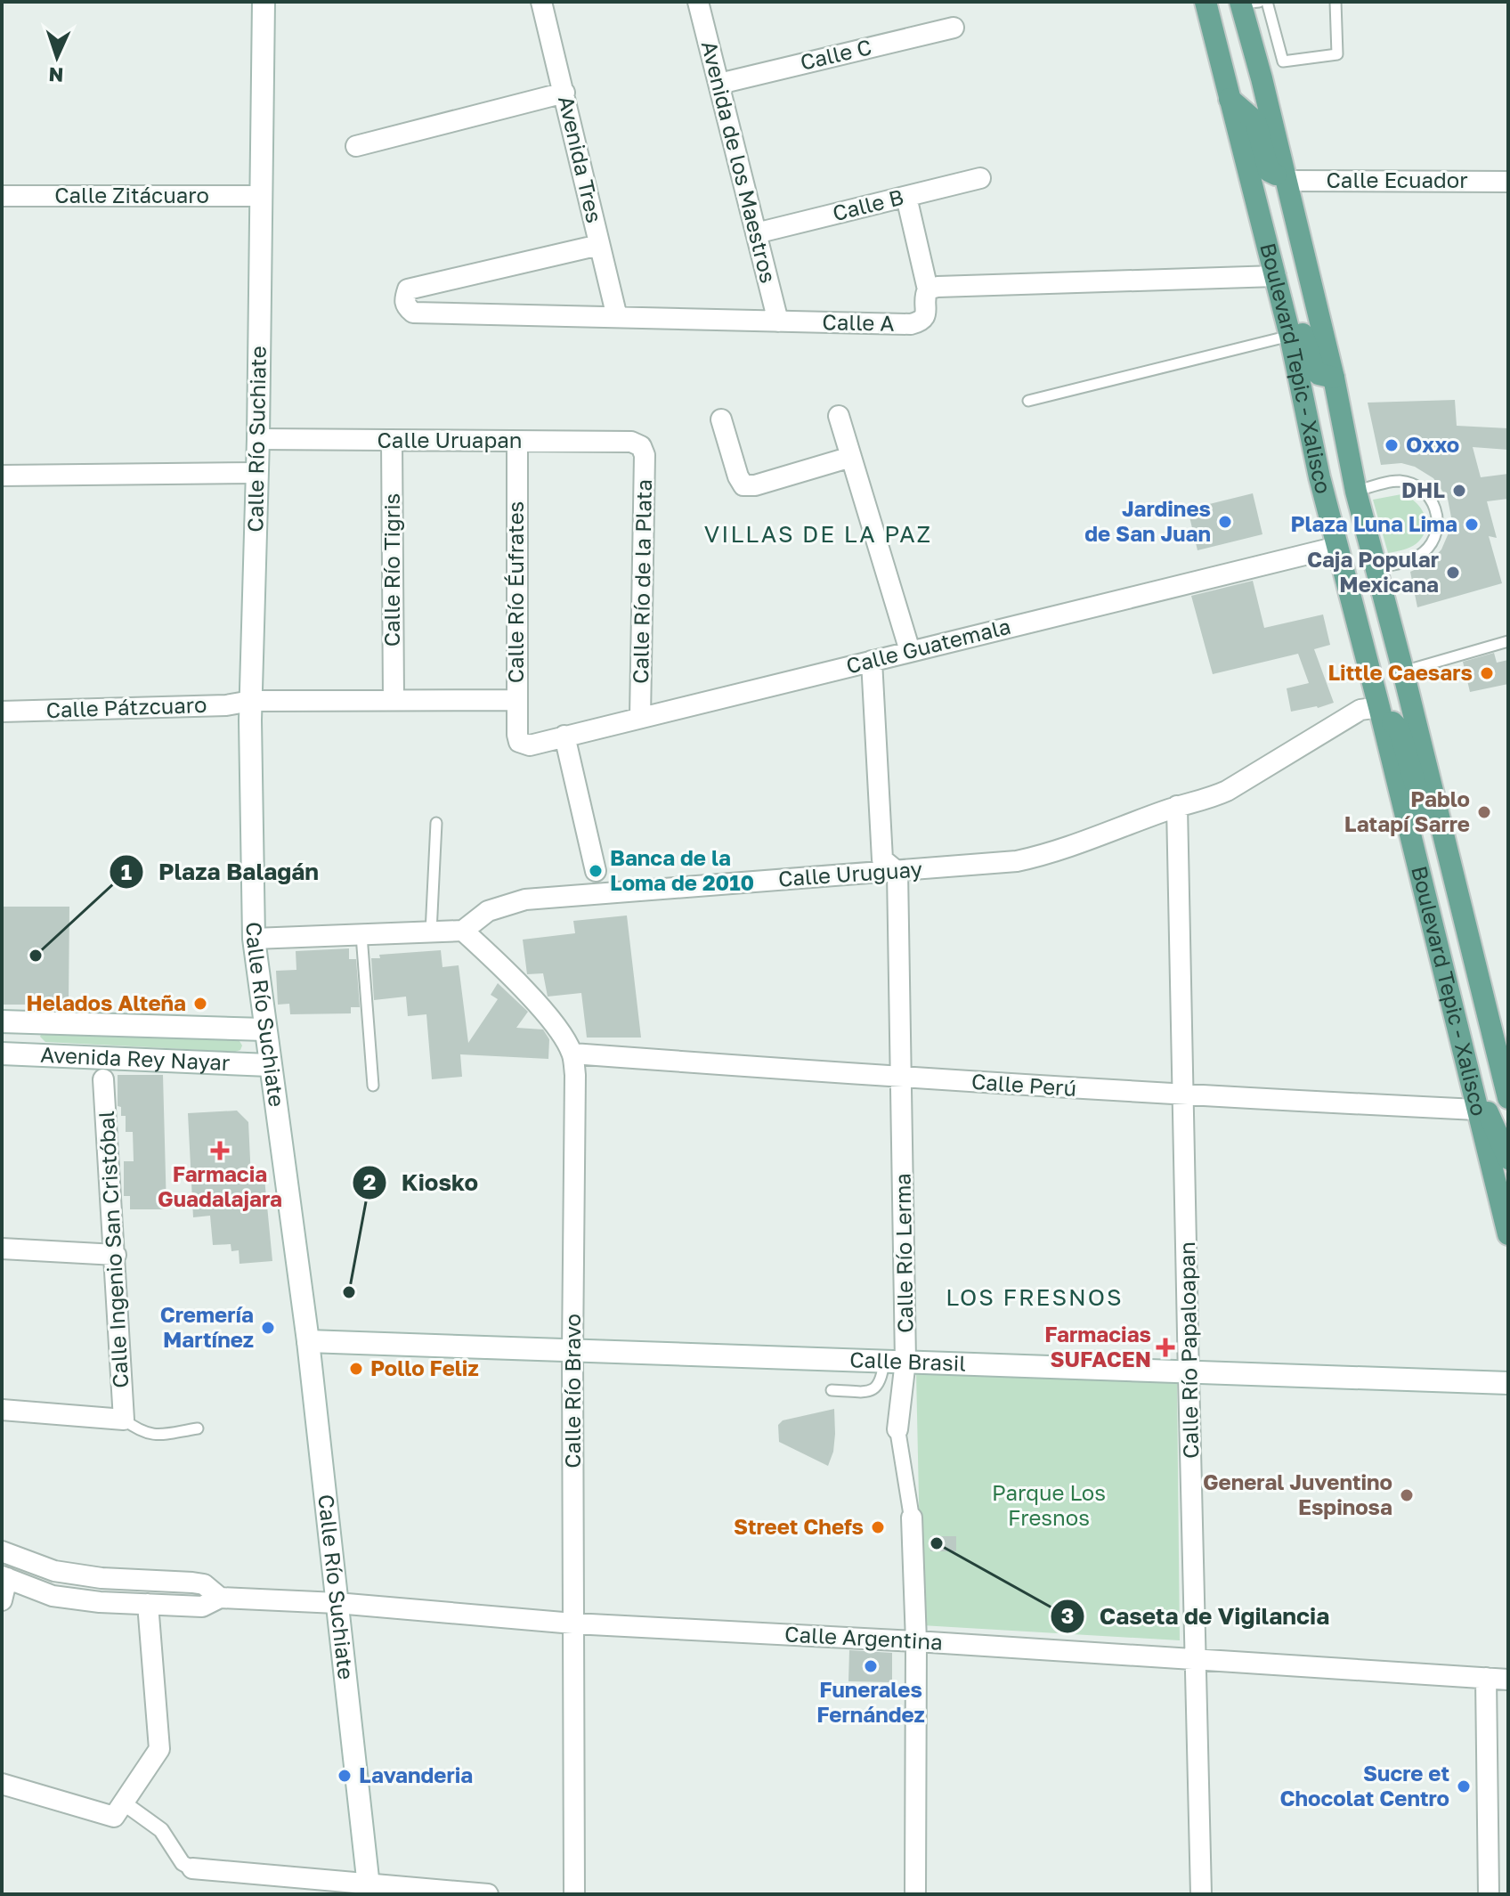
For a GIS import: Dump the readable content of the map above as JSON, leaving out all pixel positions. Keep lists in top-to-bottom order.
{
  "streets": {
    "main road": [
      "Boulevard Tepic - Xalisco",
      "Calle Río Suchiate",
      "Avenida Rey Nayar",
      "Calle Brasil"
    ],
    "street": [
      "Calle C",
      "Avenida Tres",
      "Avenida de los Maestros",
      "Calle Ecuador",
      "Calle Zitácuaro",
      "Calle B",
      "Calle A",
      "Calle Uruapan",
      "Calle Río Tigris",
      "Calle Río de la Plata",
      "Calle Río Éufrates",
      "Calle Guatemala",
      "Calle Pátzcuaro",
      "Calle Uruguay",
      "Calle Perú",
      "Calle Ingenio San Cristóbal",
      "Calle Río Lerma",
      "Calle Río Papaloapan",
      "Calle Río Bravo",
      "Calle Argentina"
    ]
  },
  "crossings": [
    ["Calle C", "Avenida de los Maestros"],
    ["Avenida Tres", "Calle A"],
    ["Avenida de los Maestros", "Calle B"],
    ["Avenida de los Maestros", "Calle A"],
    ["Calle Ecuador", "Boulevard Tepic - Xalisco"],
    ["Calle Zitácuaro", "Calle Río Suchiate"],
    ["Boulevard Tepic - Xalisco", "Calle Guatemala"],
    ["Boulevard Tepic - Xalisco", "Calle Uruguay"],
    ["Boulevard Tepic - Xalisco", "Calle Perú"],
    ["Calle Río Suchiate", "Calle Uruapan"],
    ["Calle Río Suchiate", "Calle Pátzcuaro"],
    ["Calle Río Suchiate", "Avenida Rey Nayar"],
    ["Calle Río Suchiate", "Calle Brasil"],
    ["Calle Río Suchiate", "Calle Argentina"],
    ["Calle Uruapan", "Calle Río Tigris"],
    ["Calle Uruapan", "Calle Río de la Plata"],
    ["Calle Uruapan", "Calle Río Éufrates"],
    ["Calle Río de la Plata", "Calle Guatemala"],
    ["Calle Río Éufrates", "Calle Guatemala"],
    ["Calle Guatemala", "Calle Río Lerma"],
    ["Calle Uruguay", "Calle Río Lerma"],
    ["Calle Uruguay", "Calle Río Papaloapan"],
    ["Calle Uruguay", "Calle Río Bravo"],
    ["Calle Perú", "Calle Río Lerma"],
    ["Calle Perú", "Calle Río Papaloapan"],
    ["Calle Perú", "Calle Río Bravo"],
    ["Calle Río Lerma", "Calle Brasil"],
    ["Calle Río Lerma", "Calle Argentina"],
    ["Calle Río Papaloapan", "Calle Brasil"],
    ["Calle Río Papaloapan", "Calle Argentina"],
    ["Calle Brasil", "Calle Río Bravo"],
    ["Calle Río Bravo", "Calle Argentina"]
  ],
  "districts": ["VILLAS DE LA PAZ", "LOS FRESNOS"],
  "parks": ["Parque Los Fresnos"],
  "places": {
    "other": [
      "Oxxo",
      "DHL",
      "Jardines de San Juan",
      "Plaza Luna Lima",
      "Caja Popular Mexicana",
      "Little Caesars",
      "Pablo Latapí Sarre",
      "Banca de la Loma de 2010",
      "Plaza Balagán",
      "Helados Alteña",
      "Kiosko",
      "Cremería Martínez",
      "Pollo Feliz",
      "General Juventino Espinosa",
      "Street Chefs",
      "Caseta de Vigilancia",
      "Funerales Fernández",
      "Lavanderia",
      "Sucre et Chocolat Centro"
    ],
    "health": ["Farmacia Guadalajara", "Farmacias SUFACEN"]
  },
  "north": "bottom"
}
